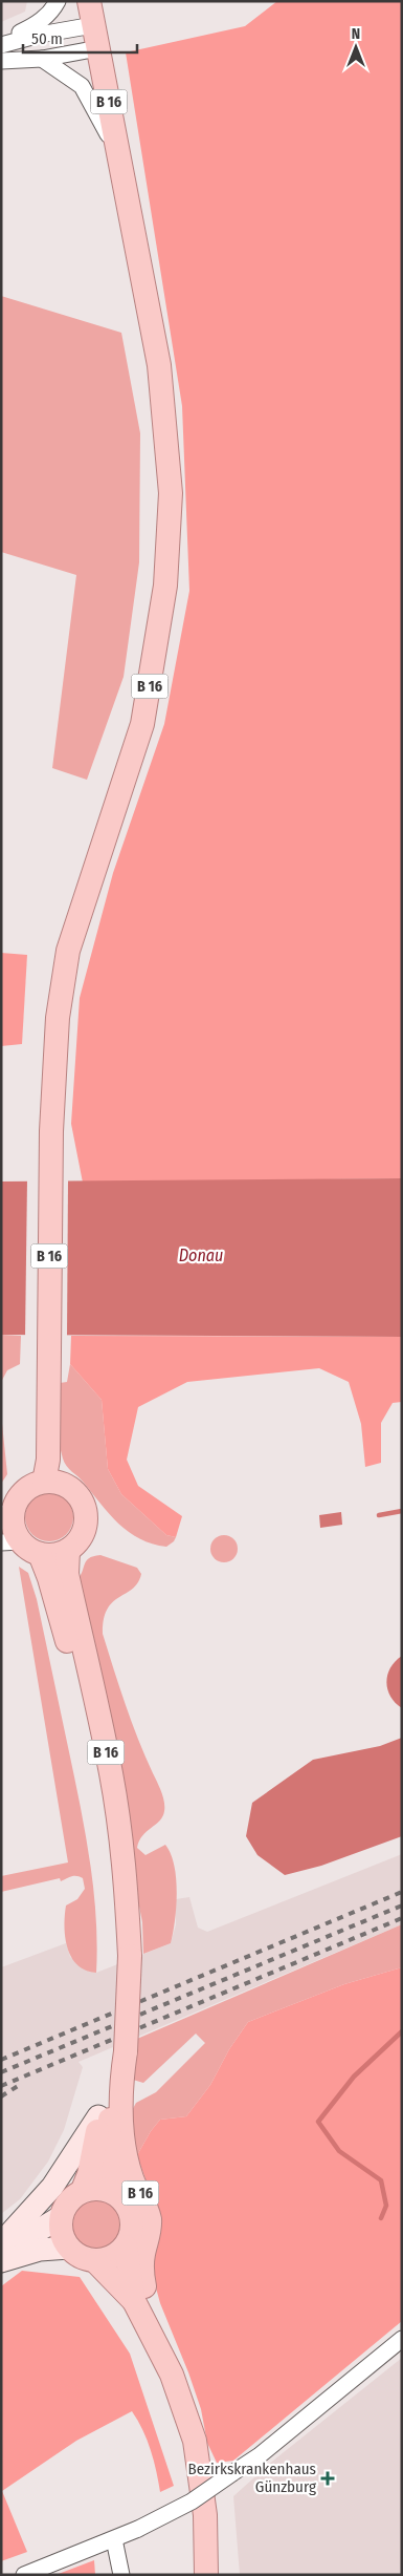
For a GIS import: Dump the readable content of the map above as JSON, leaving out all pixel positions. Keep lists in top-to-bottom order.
{
  "streets": {
    "main road": ["B 16"]
  },
  "water": ["Donau"],
  "places": {
    "health": ["Bezirkskrankenhaus Günzburg"]
  },
  "scale_bar": "50 m",
  "north": "top"
}
